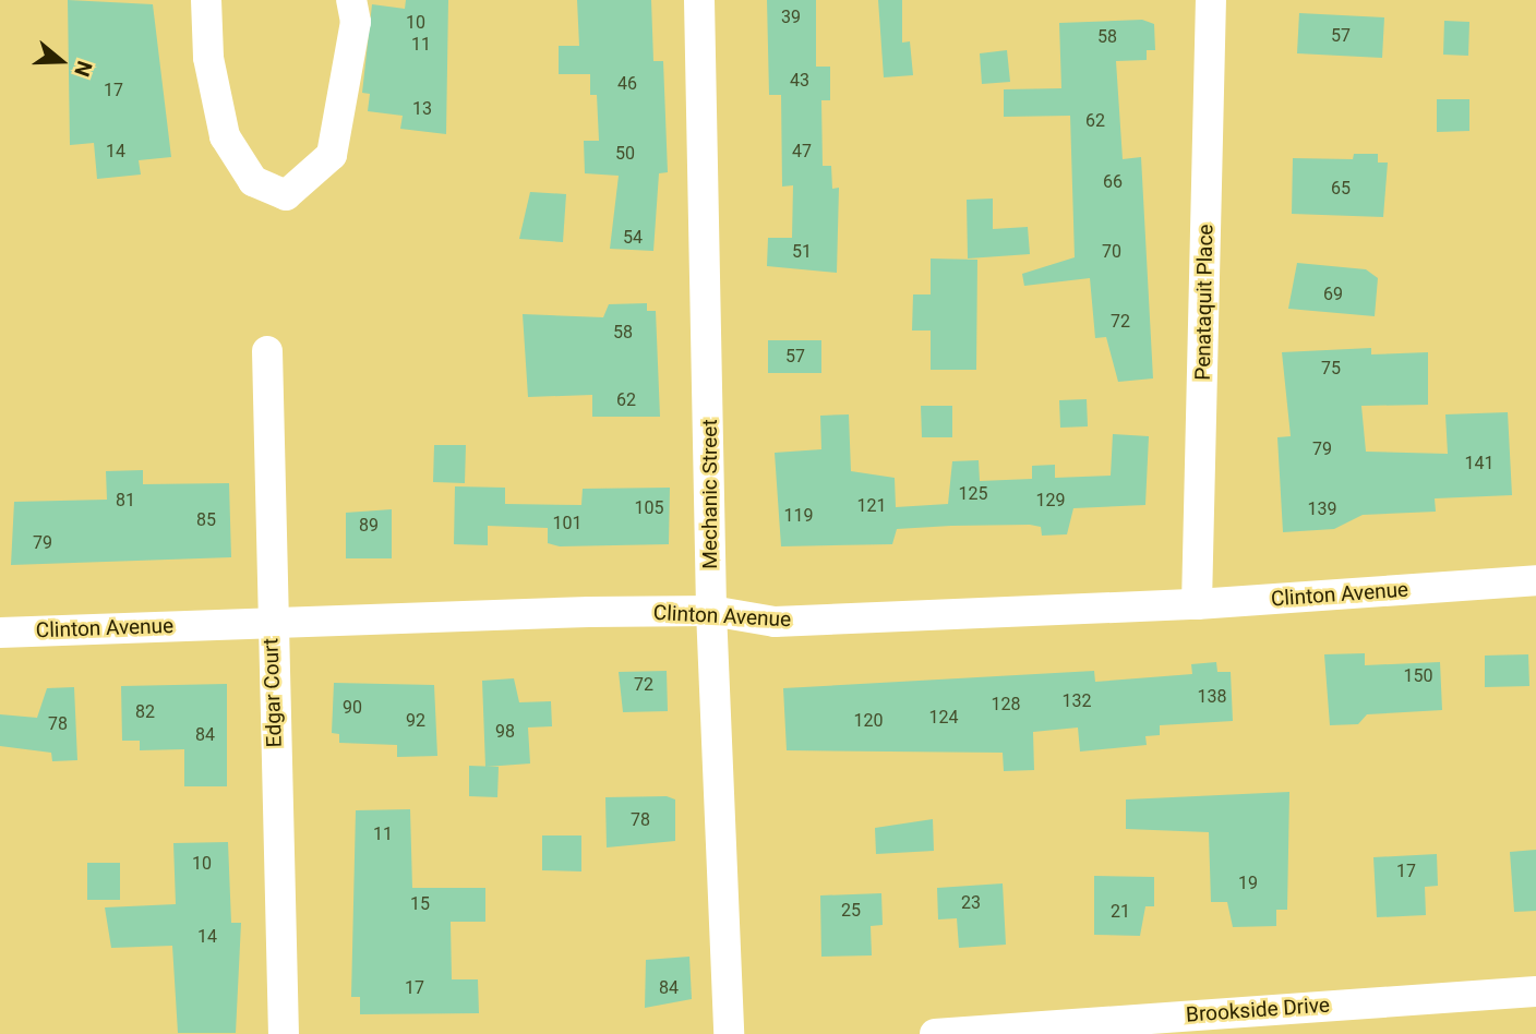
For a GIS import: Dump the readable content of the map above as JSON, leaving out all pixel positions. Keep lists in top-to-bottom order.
{
  "streets": {
    "street": [
      "Penataquit Place",
      "Mechanic Street",
      "Clinton Avenue",
      "Edgar Court",
      "Brookside Drive"
    ]
  },
  "crossings": [
    ["Penataquit Place", "Clinton Avenue"],
    ["Mechanic Street", "Clinton Avenue"],
    ["Clinton Avenue", "Edgar Court"]
  ],
  "house_numbers": [
    "39",
    "10",
    "57",
    "58",
    "11",
    "43",
    "46",
    "17",
    "13",
    "62",
    "14",
    "47",
    "50",
    "66",
    "65",
    "54",
    "51",
    "70",
    "69",
    "72",
    "58",
    "57",
    "75",
    "62",
    "79",
    "141",
    "125",
    "81",
    "129",
    "121",
    "105",
    "139",
    "119",
    "85",
    "101",
    "89",
    "79",
    "150",
    "72",
    "138",
    "132",
    "128",
    "90",
    "82",
    "124",
    "92",
    "120",
    "78",
    "98",
    "84",
    "78",
    "11",
    "10",
    "17",
    "19",
    "23",
    "15",
    "25",
    "21",
    "14",
    "17",
    "84"
  ],
  "north": "right"
}
